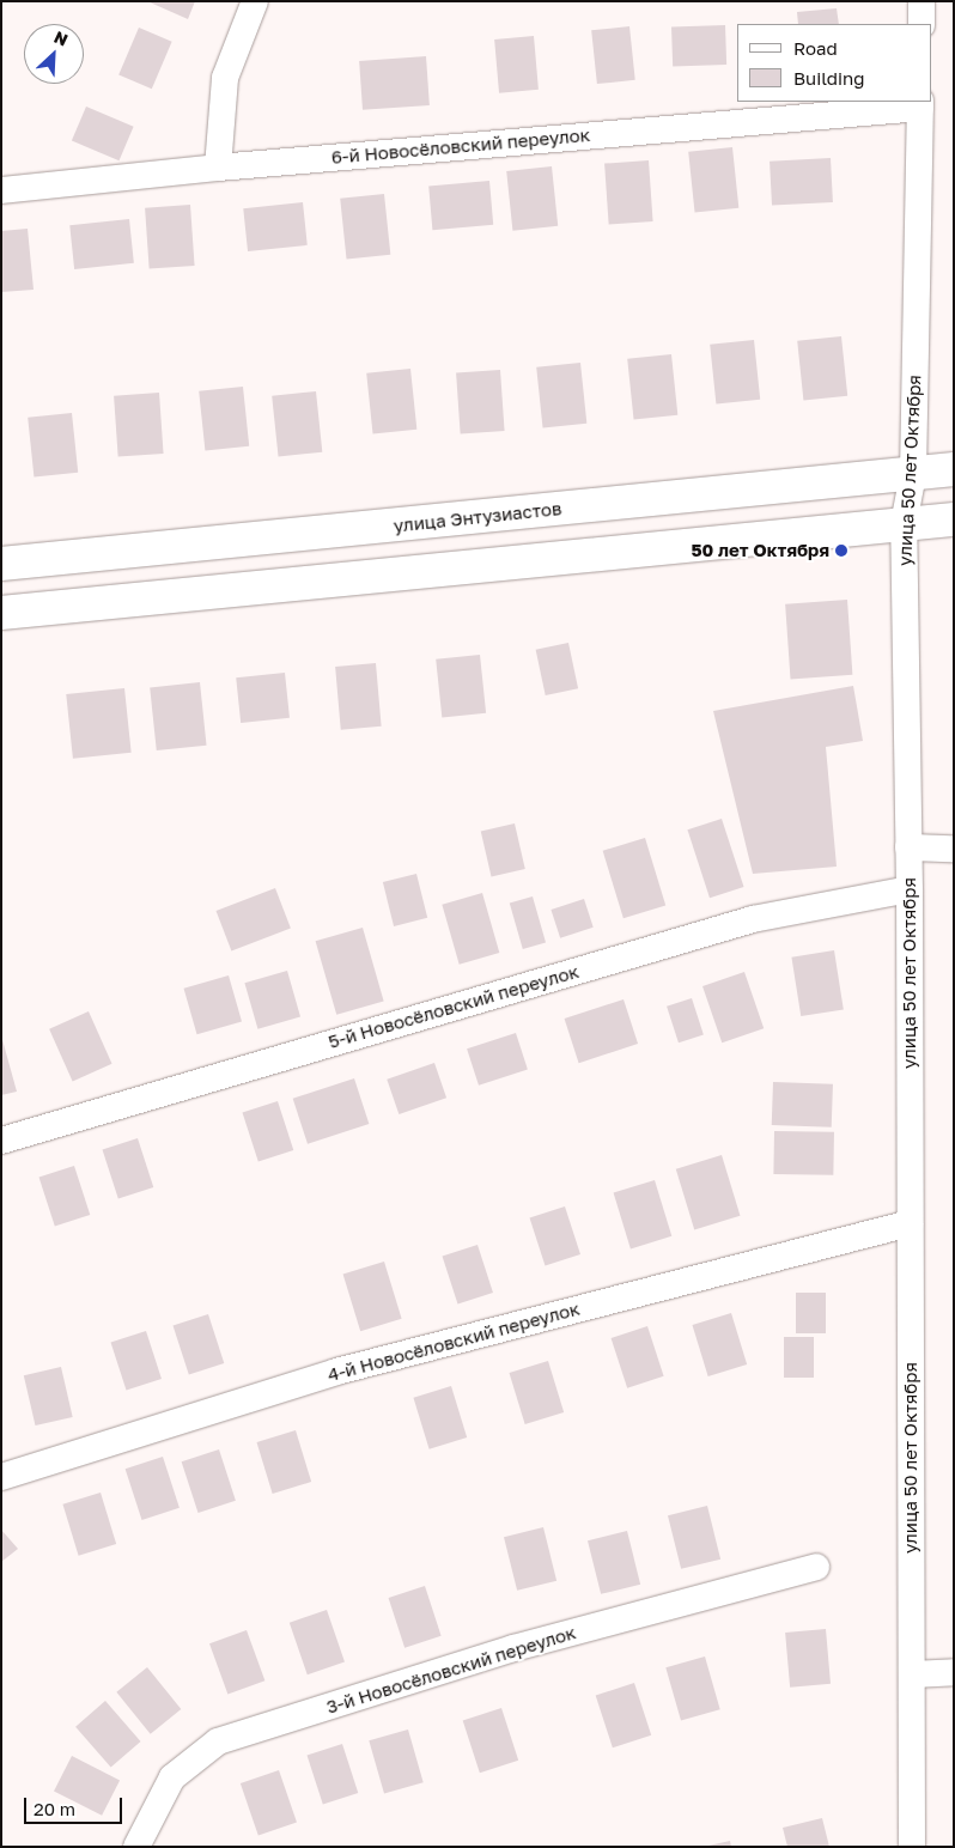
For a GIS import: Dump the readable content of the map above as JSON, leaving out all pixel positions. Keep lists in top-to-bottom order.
{
  "streets": {
    "main road": ["улица Энтузиастов"],
    "street": [
      "6-й Новосёловский переулок",
      "улица 50 лет Октября",
      "5-й Новосёловский переулок",
      "4-й Новосёловский переулок",
      "3-й Новосёловский переулок"
    ]
  },
  "crossings": [
    ["6-й Новосёловский переулок", "улица 50 лет Октября"],
    ["улица 50 лет Октября", "улица Энтузиастов"],
    ["улица 50 лет Октября", "5-й Новосёловский переулок"],
    ["улица 50 лет Октября", "4-й Новосёловский переулок"]
  ],
  "places": ["50 лет Октября"],
  "legend": ["Road", "Building"],
  "scale_bar": "20 m",
  "north": "top right"
}
